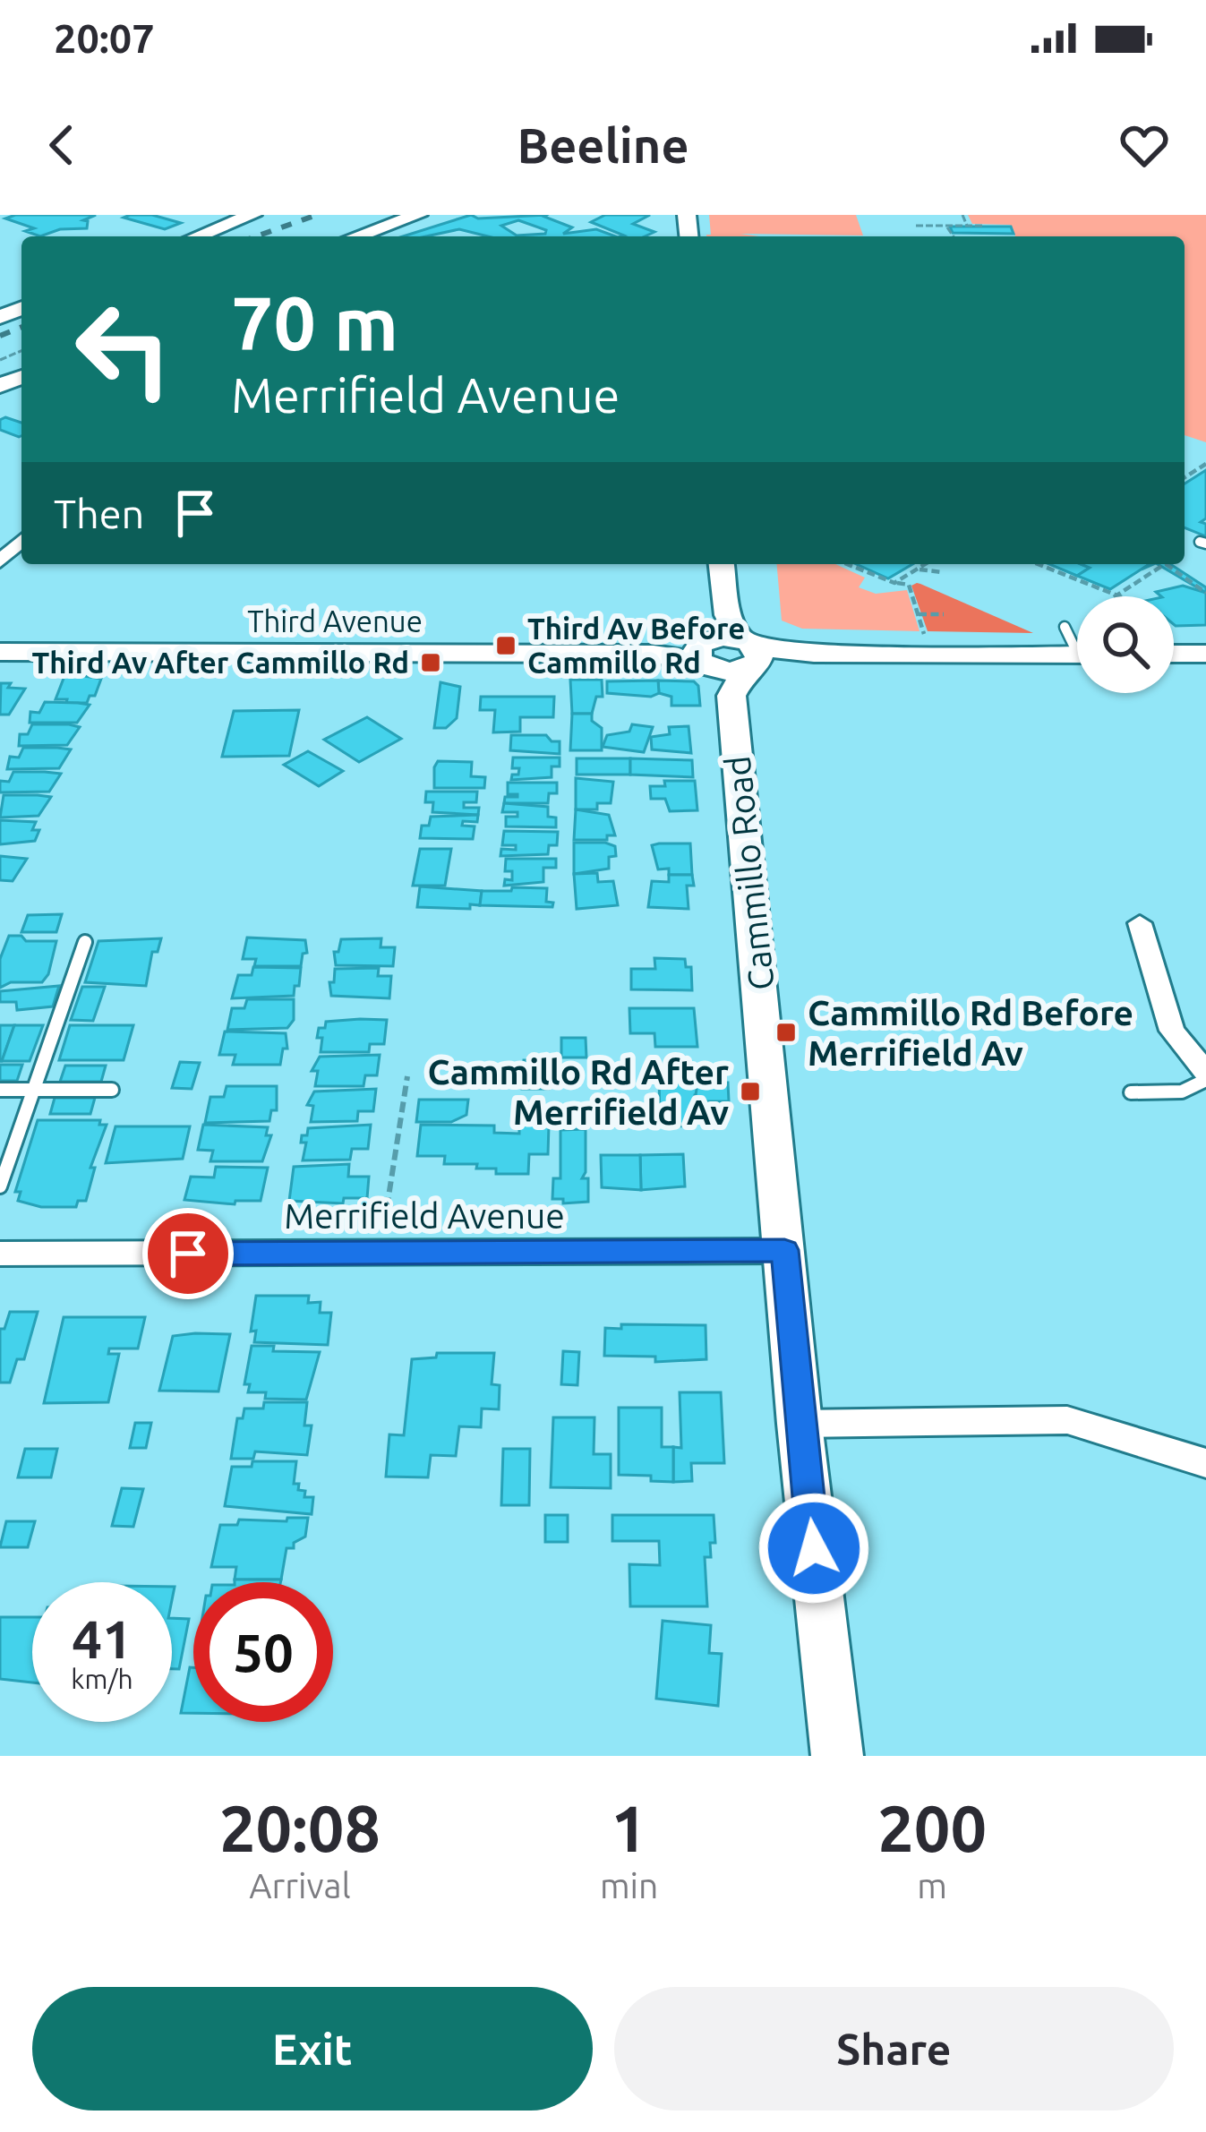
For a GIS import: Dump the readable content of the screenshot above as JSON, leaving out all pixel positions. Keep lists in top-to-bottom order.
{
  "streets": {
    "main road": ["Third Avenue", "Cammillo Road"],
    "street": ["Merrifield Avenue"]
  },
  "crossings": [
    ["Third Avenue", "Cammillo Road"],
    ["Cammillo Road", "Merrifield Avenue"]
  ],
  "places": {
    "transit": [
      "Third Av Before Cammillo Rd",
      "Third Av After Cammillo Rd",
      "Cammillo Rd Before Merrifield Av",
      "Cammillo Rd After Merrifield Av"
    ]
  },
  "page": {
    "status": "20:07",
    "header": "Beeline",
    "turn": ["70 m", "Merrifield Avenue"],
    "then": "Then",
    "speed": "41 km/h",
    "limit": "50",
    "eta": [
      "20:08",
      "Arrival",
      "1",
      "min",
      "200",
      "m"
    ],
    "buttons": ["Exit", "Share"]
  }
}
